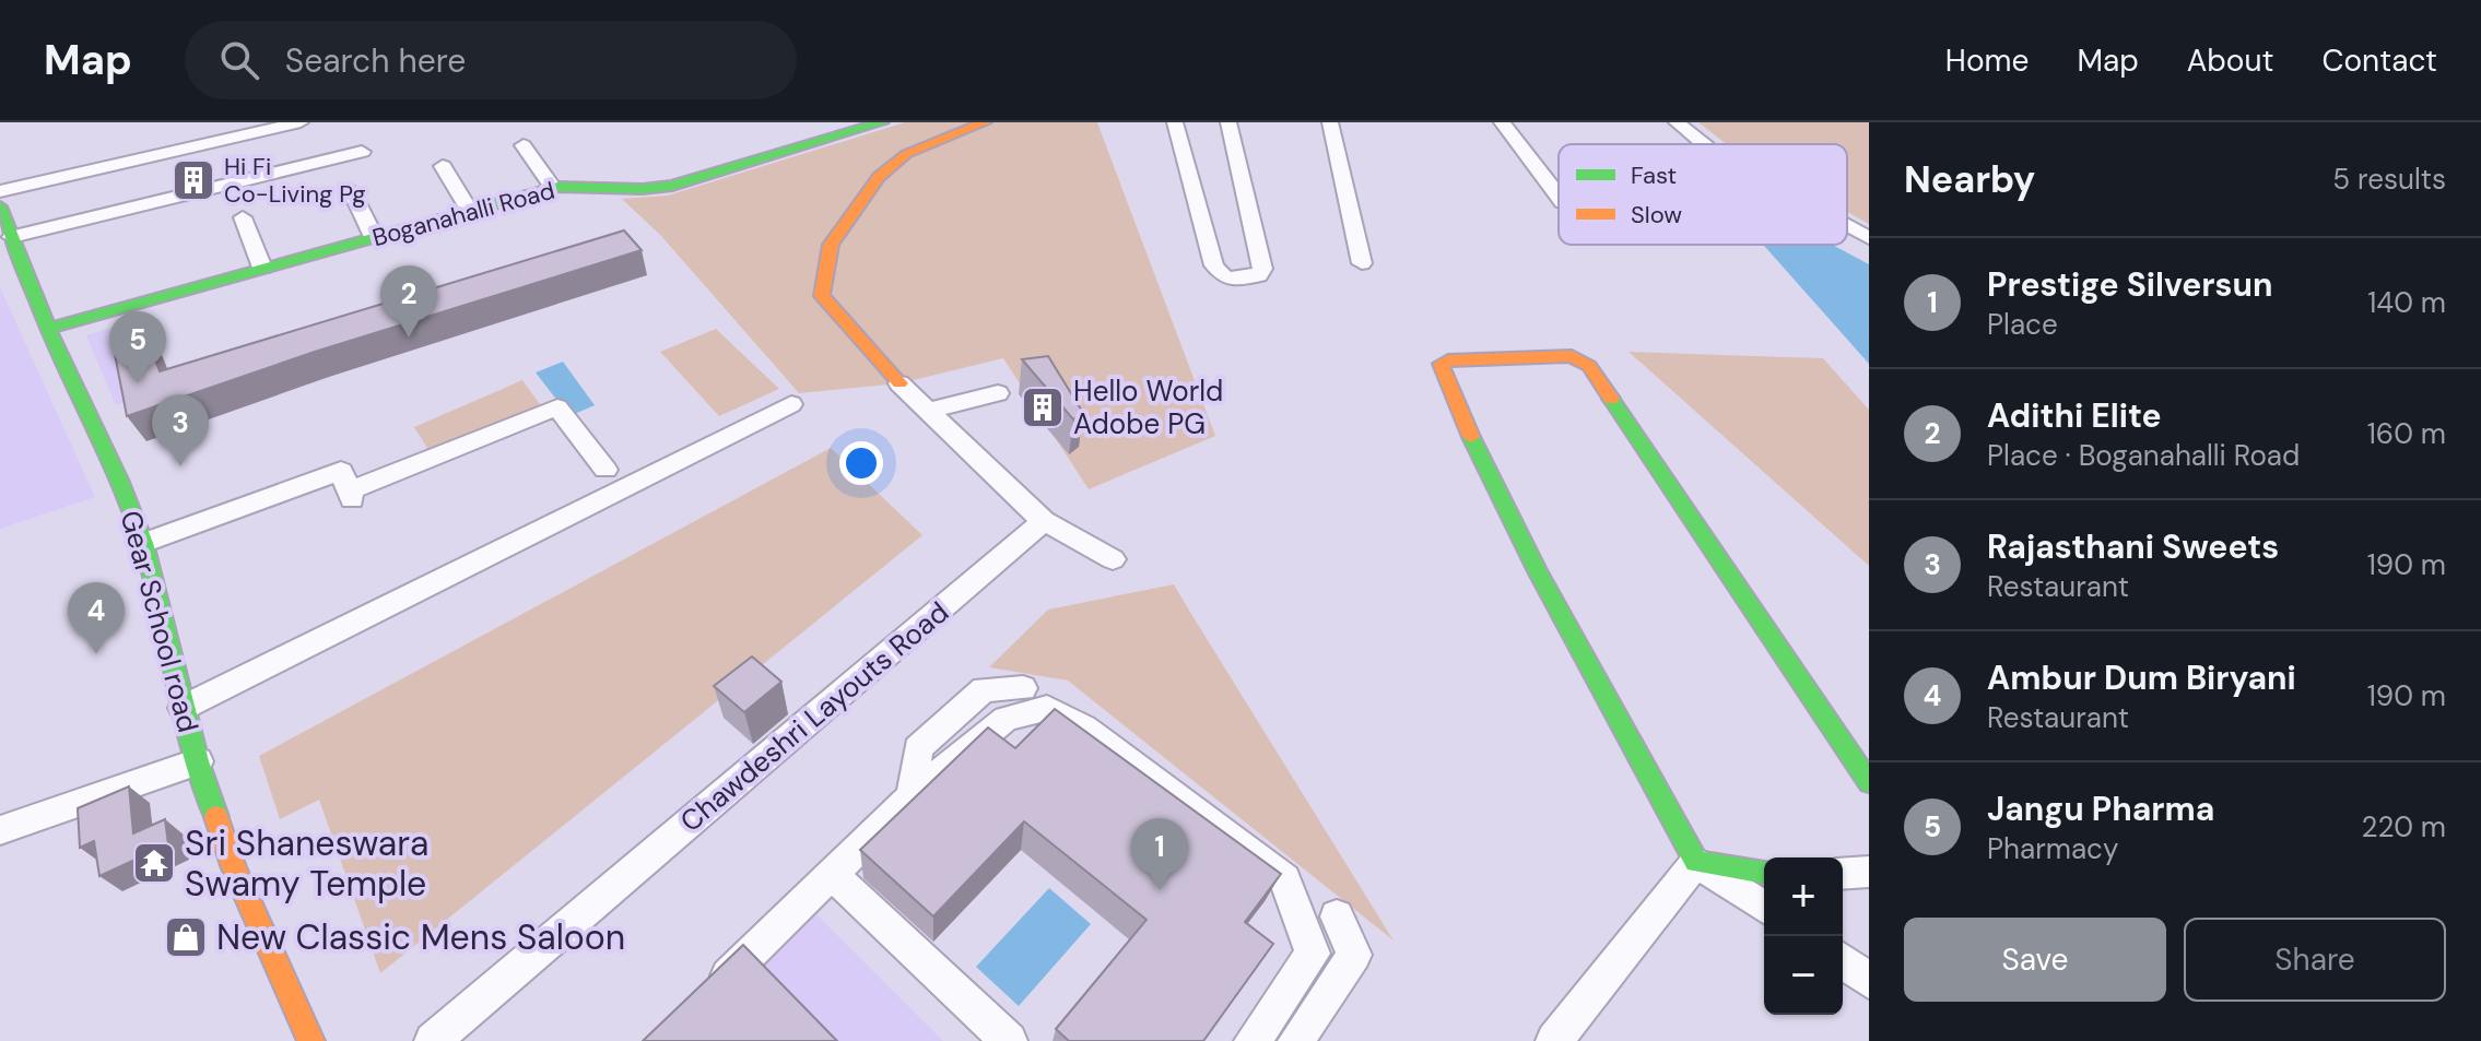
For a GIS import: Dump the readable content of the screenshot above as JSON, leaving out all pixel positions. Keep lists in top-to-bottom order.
{
  "streets": {
    "street": ["Boganahalli Road", "Gear School road", "Chawdeshri Layouts Road"]
  },
  "crossings": [
    ["Boganahalli Road", "Gear School road"]
  ],
  "places": {
    "building": ["Hi Fi Co-Living Pg", "Hello World Adobe PG"],
    "temple": ["Sri Shaneswara Swamy Temple"],
    "shop": ["New Classic Mens Saloon"]
  },
  "legend": ["Fast", "Slow"],
  "page": {
    "header": "Map",
    "search": "Search here",
    "nav": [
      "Home",
      "Map",
      "About",
      "Contact"
    ],
    "heading": ["Nearby", "5 results"],
    "list": [
      {
        "mark": "1",
        "name": "Prestige Silversun",
        "note": "Place",
        "value": "140 m"
      },
      {
        "mark": "2",
        "name": "Adithi Elite",
        "note": "Place · Boganahalli Road",
        "value": "160 m"
      },
      {
        "mark": "3",
        "name": "Rajasthani Sweets",
        "note": "Restaurant",
        "value": "190 m"
      },
      {
        "mark": "4",
        "name": "Ambur Dum Biryani",
        "note": "Restaurant",
        "value": "190 m"
      },
      {
        "mark": "5",
        "name": "Jangu Pharma",
        "note": "Pharmacy",
        "value": "220 m"
      }
    ],
    "pins": [
      "2",
      "5",
      "3",
      "4",
      "1"
    ],
    "map_buttons": ["+", "−"],
    "buttons": ["Save", "Share"]
  }
}
